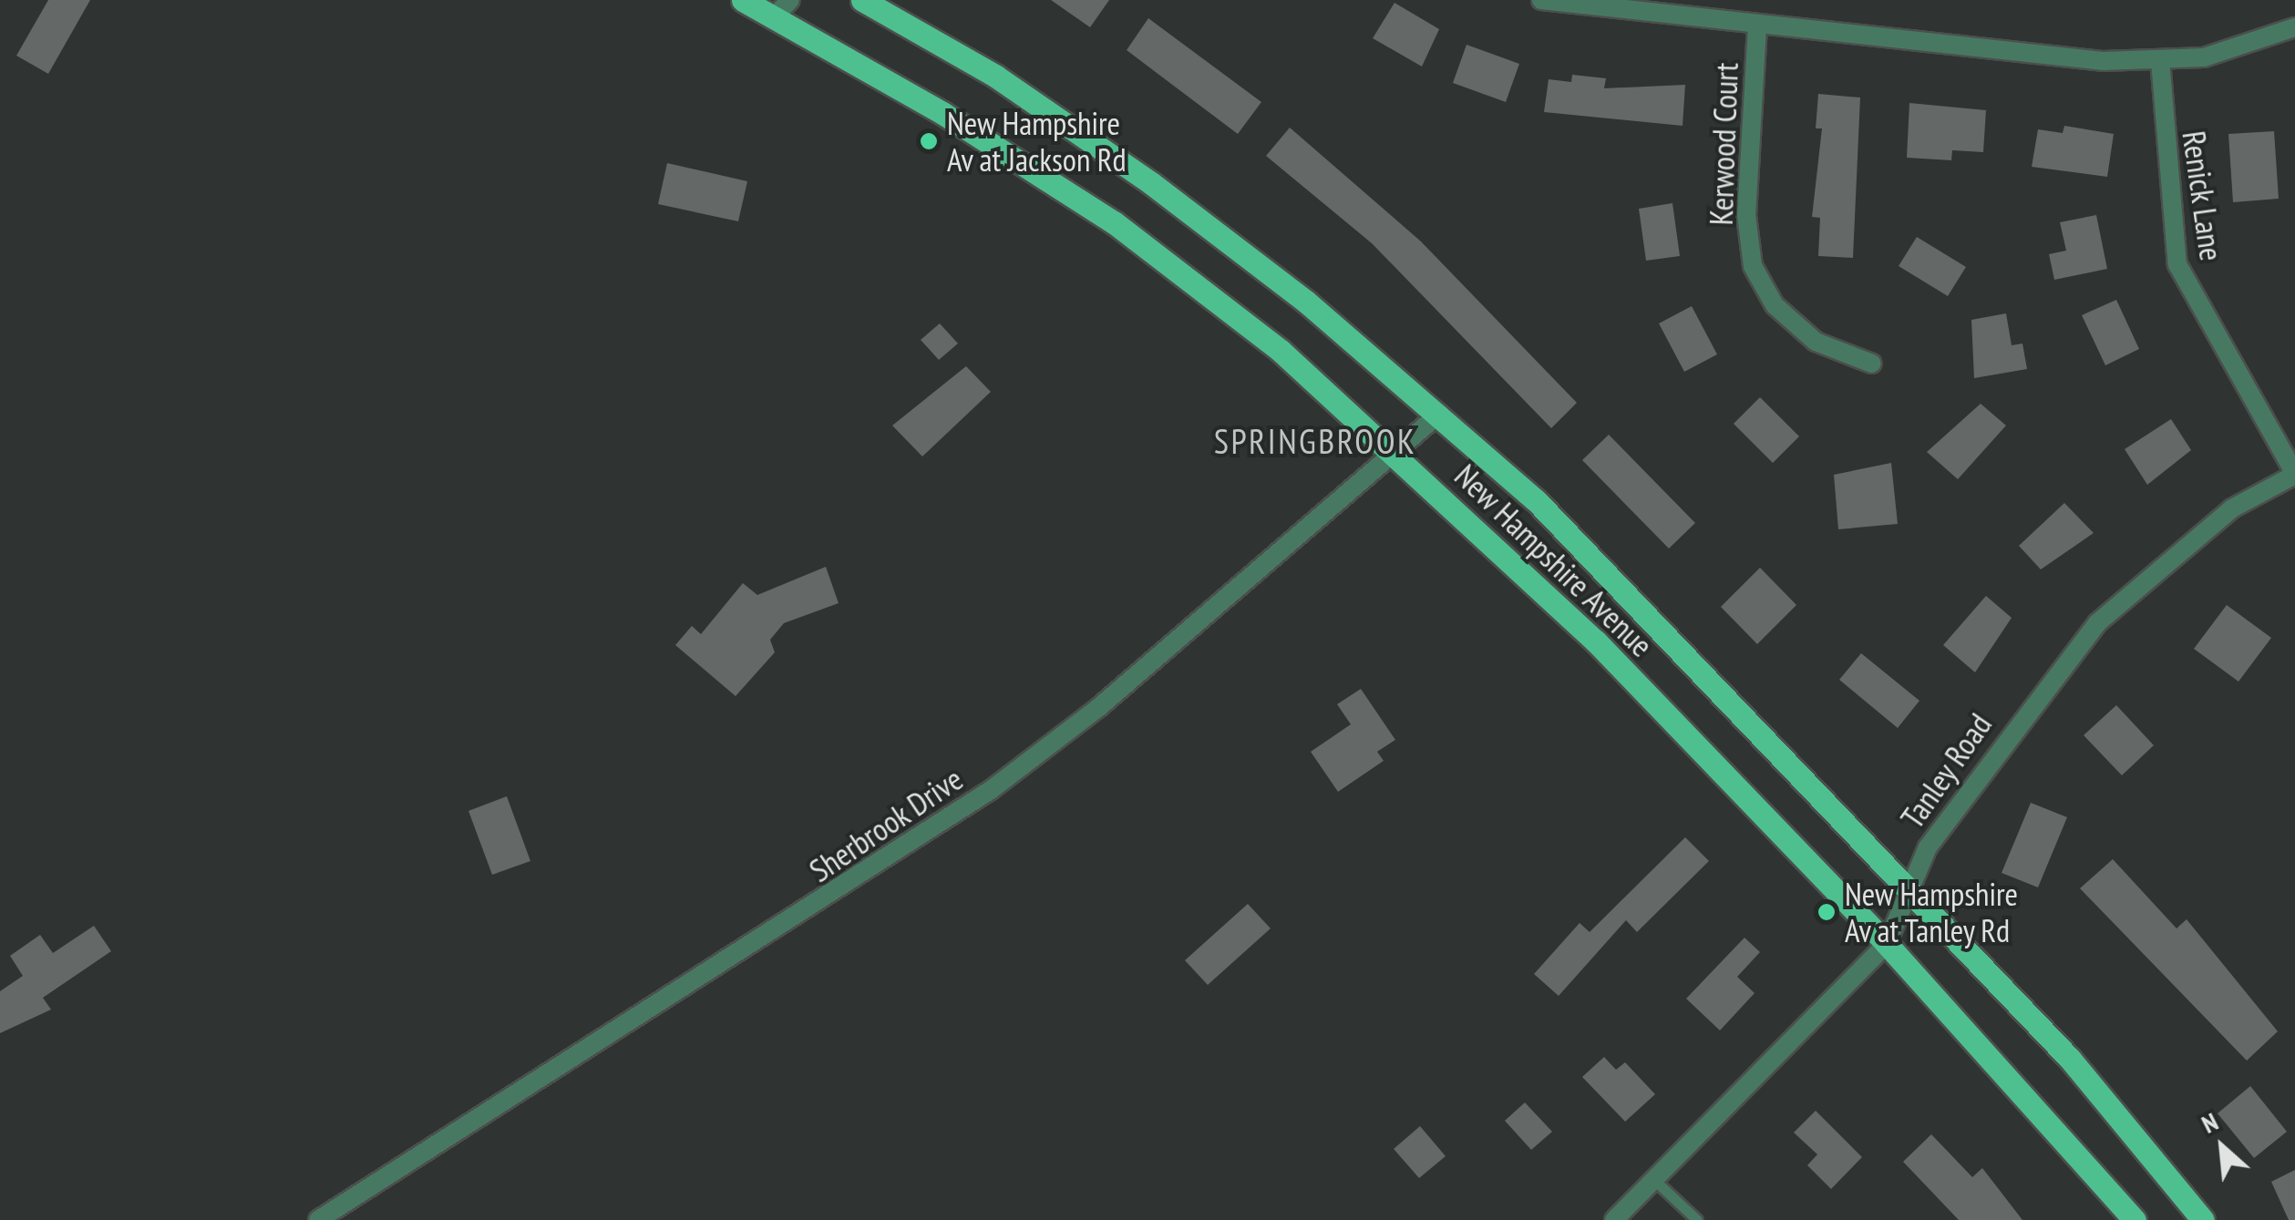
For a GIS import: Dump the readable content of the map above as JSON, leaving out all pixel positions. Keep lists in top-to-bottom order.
{
  "streets": {
    "main road": ["New Hampshire Avenue"],
    "street": [
      "Kerwood Court",
      "Renick Lane",
      "Tanley Road",
      "Sherbrook Drive"
    ]
  },
  "crossings": [
    ["Renick Lane", "Tanley Road"],
    ["New Hampshire Avenue", "Tanley Road"],
    ["New Hampshire Avenue", "Sherbrook Drive"]
  ],
  "districts": ["SPRINGBROOK"],
  "places": ["New Hampshire Av at Jackson Rd", "New Hampshire Av at Tanley Rd"],
  "north": "top left"
}
